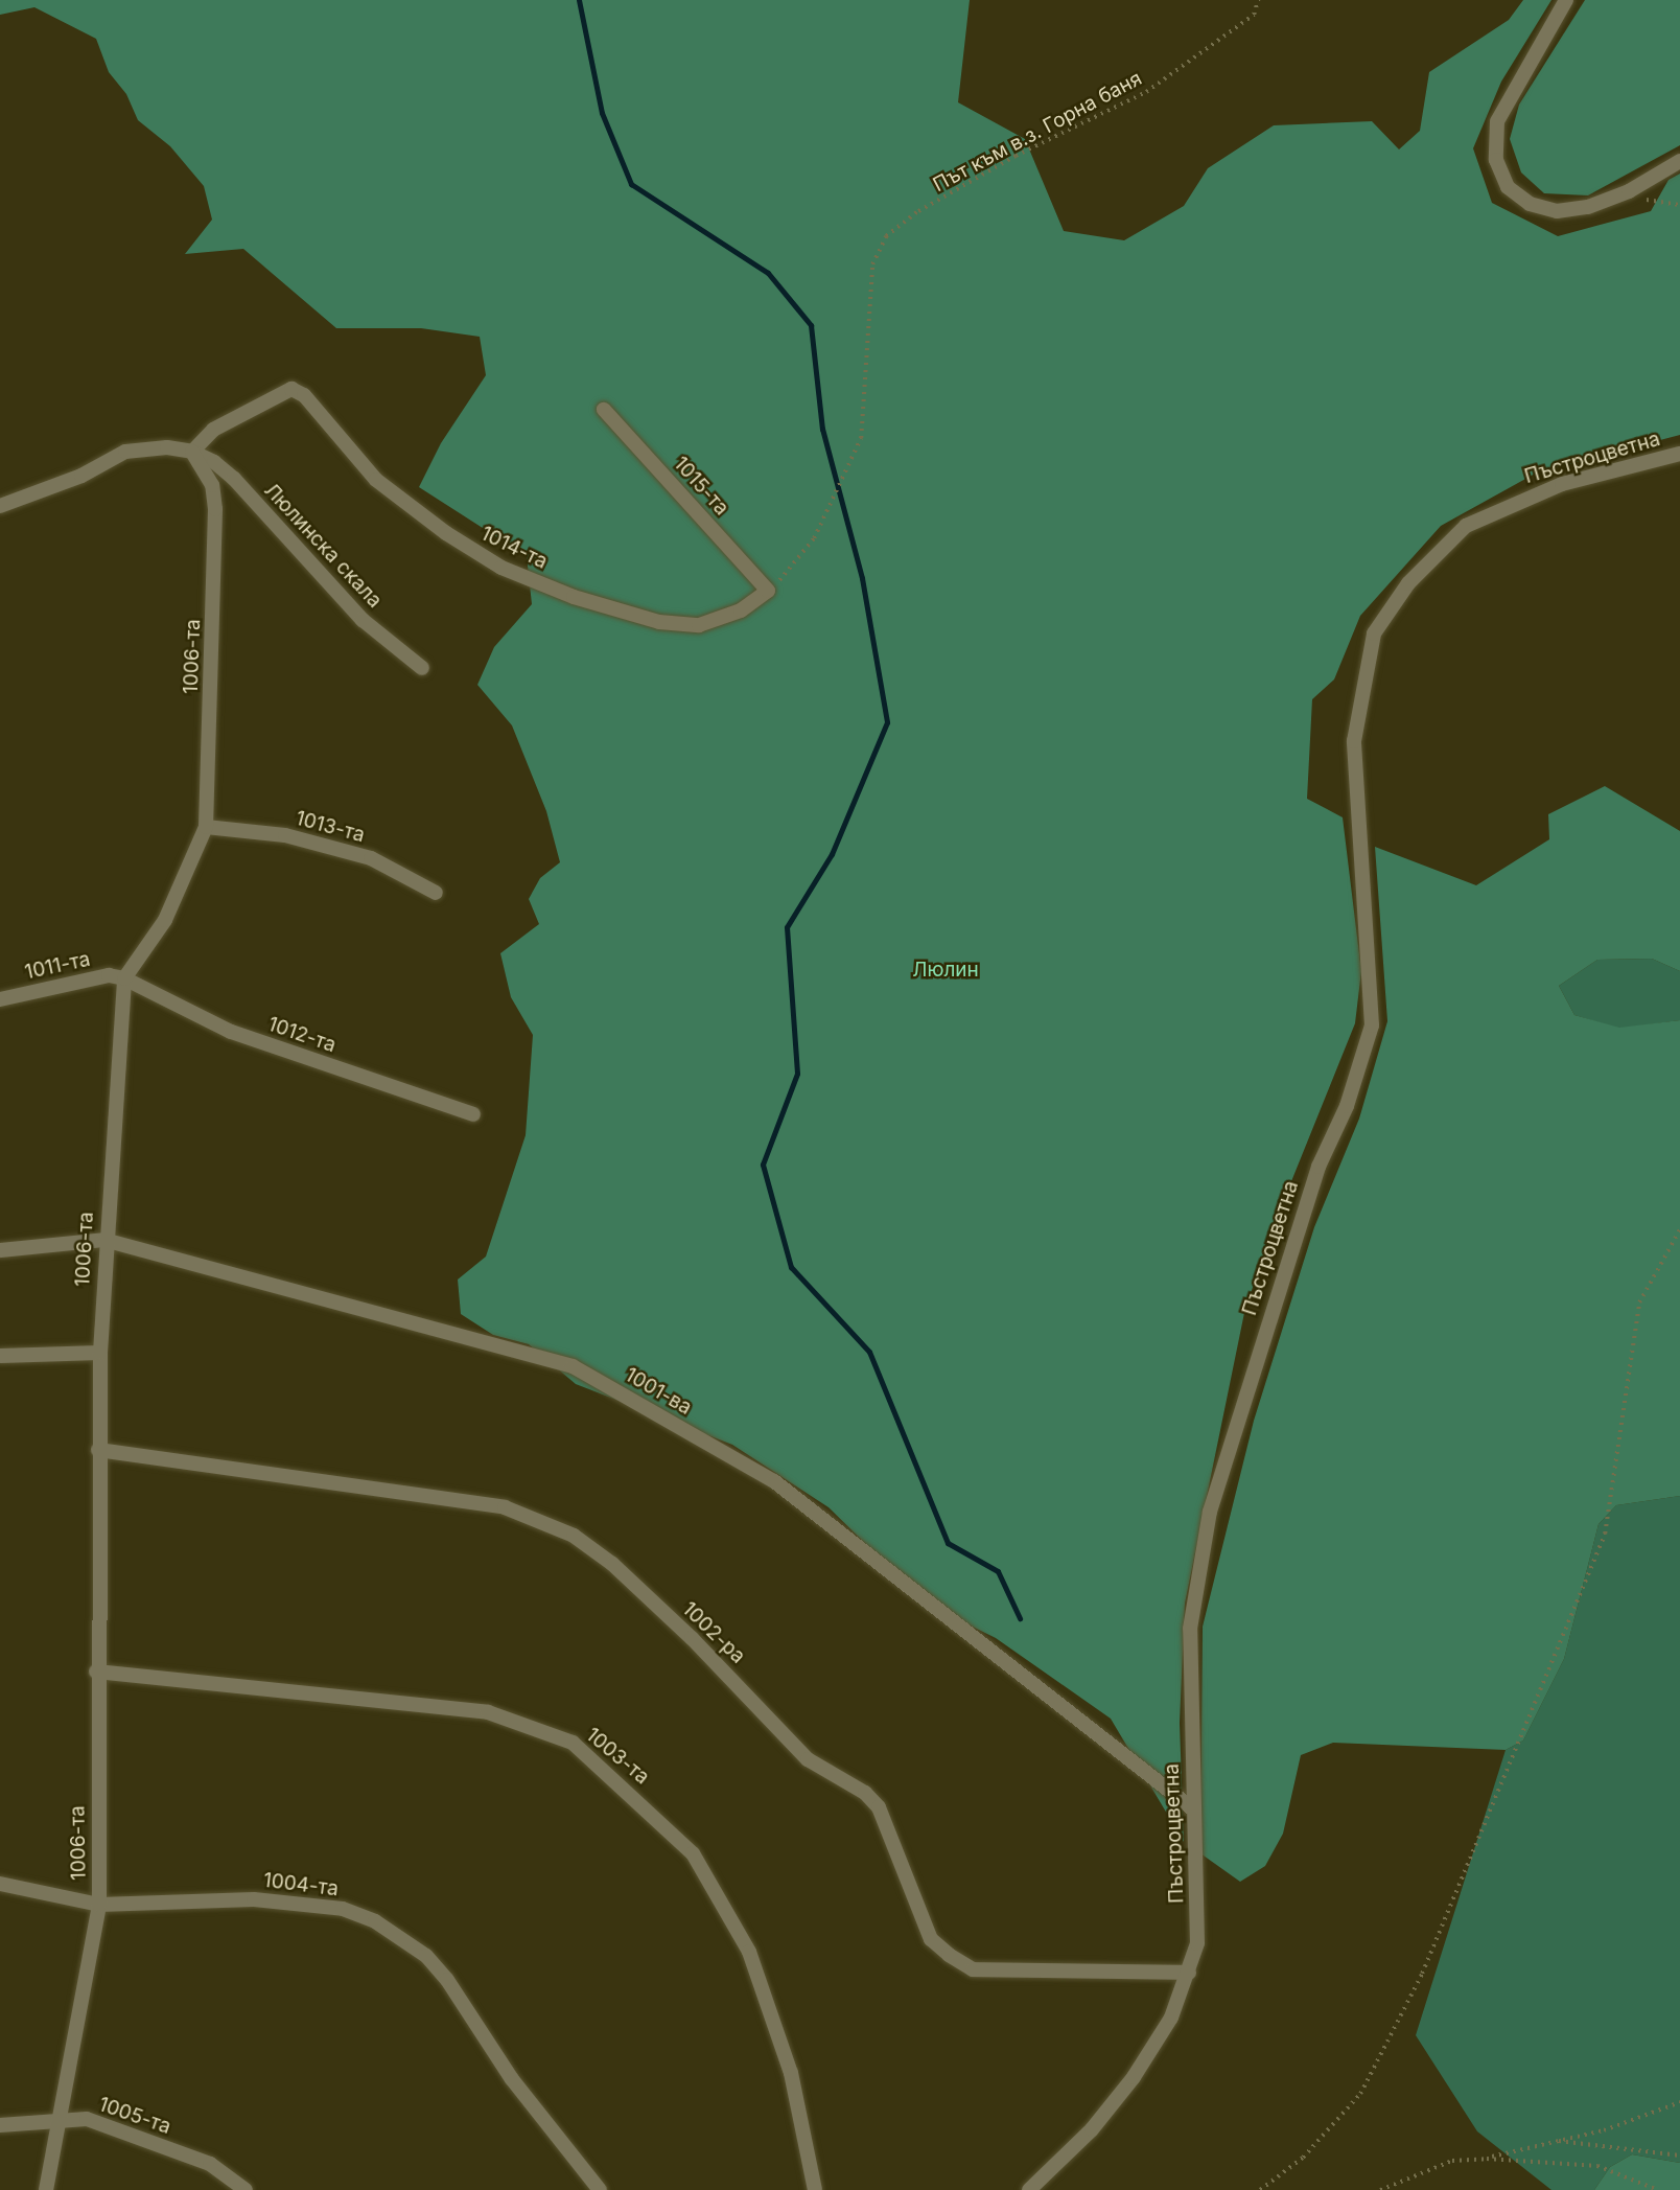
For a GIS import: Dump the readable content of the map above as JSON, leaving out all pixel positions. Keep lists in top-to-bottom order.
{
  "streets": {
    "street": [
      "Пъстроцветна",
      "1015-та",
      "Люлинска скала",
      "1014-та",
      "1006-та",
      "1013-та",
      "1011-та",
      "1012-та",
      "1001-ва",
      "1002-ра",
      "1003-та",
      "1004-та",
      "1005-та"
    ],
    "path": ["Път към в.з. Горна баня"]
  },
  "crossings": [
    ["Път към в.з. Горна баня", "1015-та"],
    ["Път към в.з. Горна баня", "1014-та"],
    ["Пъстроцветна", "1001-ва"],
    ["Пъстроцветна", "1002-ра"],
    ["1015-та", "1014-та"],
    ["Люлинска скала", "1014-та"],
    ["Люлинска скала", "1006-та"],
    ["1014-та", "1006-та"],
    ["1006-та", "1013-та"],
    ["1006-та", "1011-та"],
    ["1006-та", "1012-та"],
    ["1006-та", "1001-ва"],
    ["1006-та", "1002-ра"],
    ["1006-та", "1003-та"],
    ["1006-та", "1004-та"],
    ["1006-та", "1005-та"],
    ["1011-та", "1012-та"]
  ],
  "parks": ["Люлин"]
}
